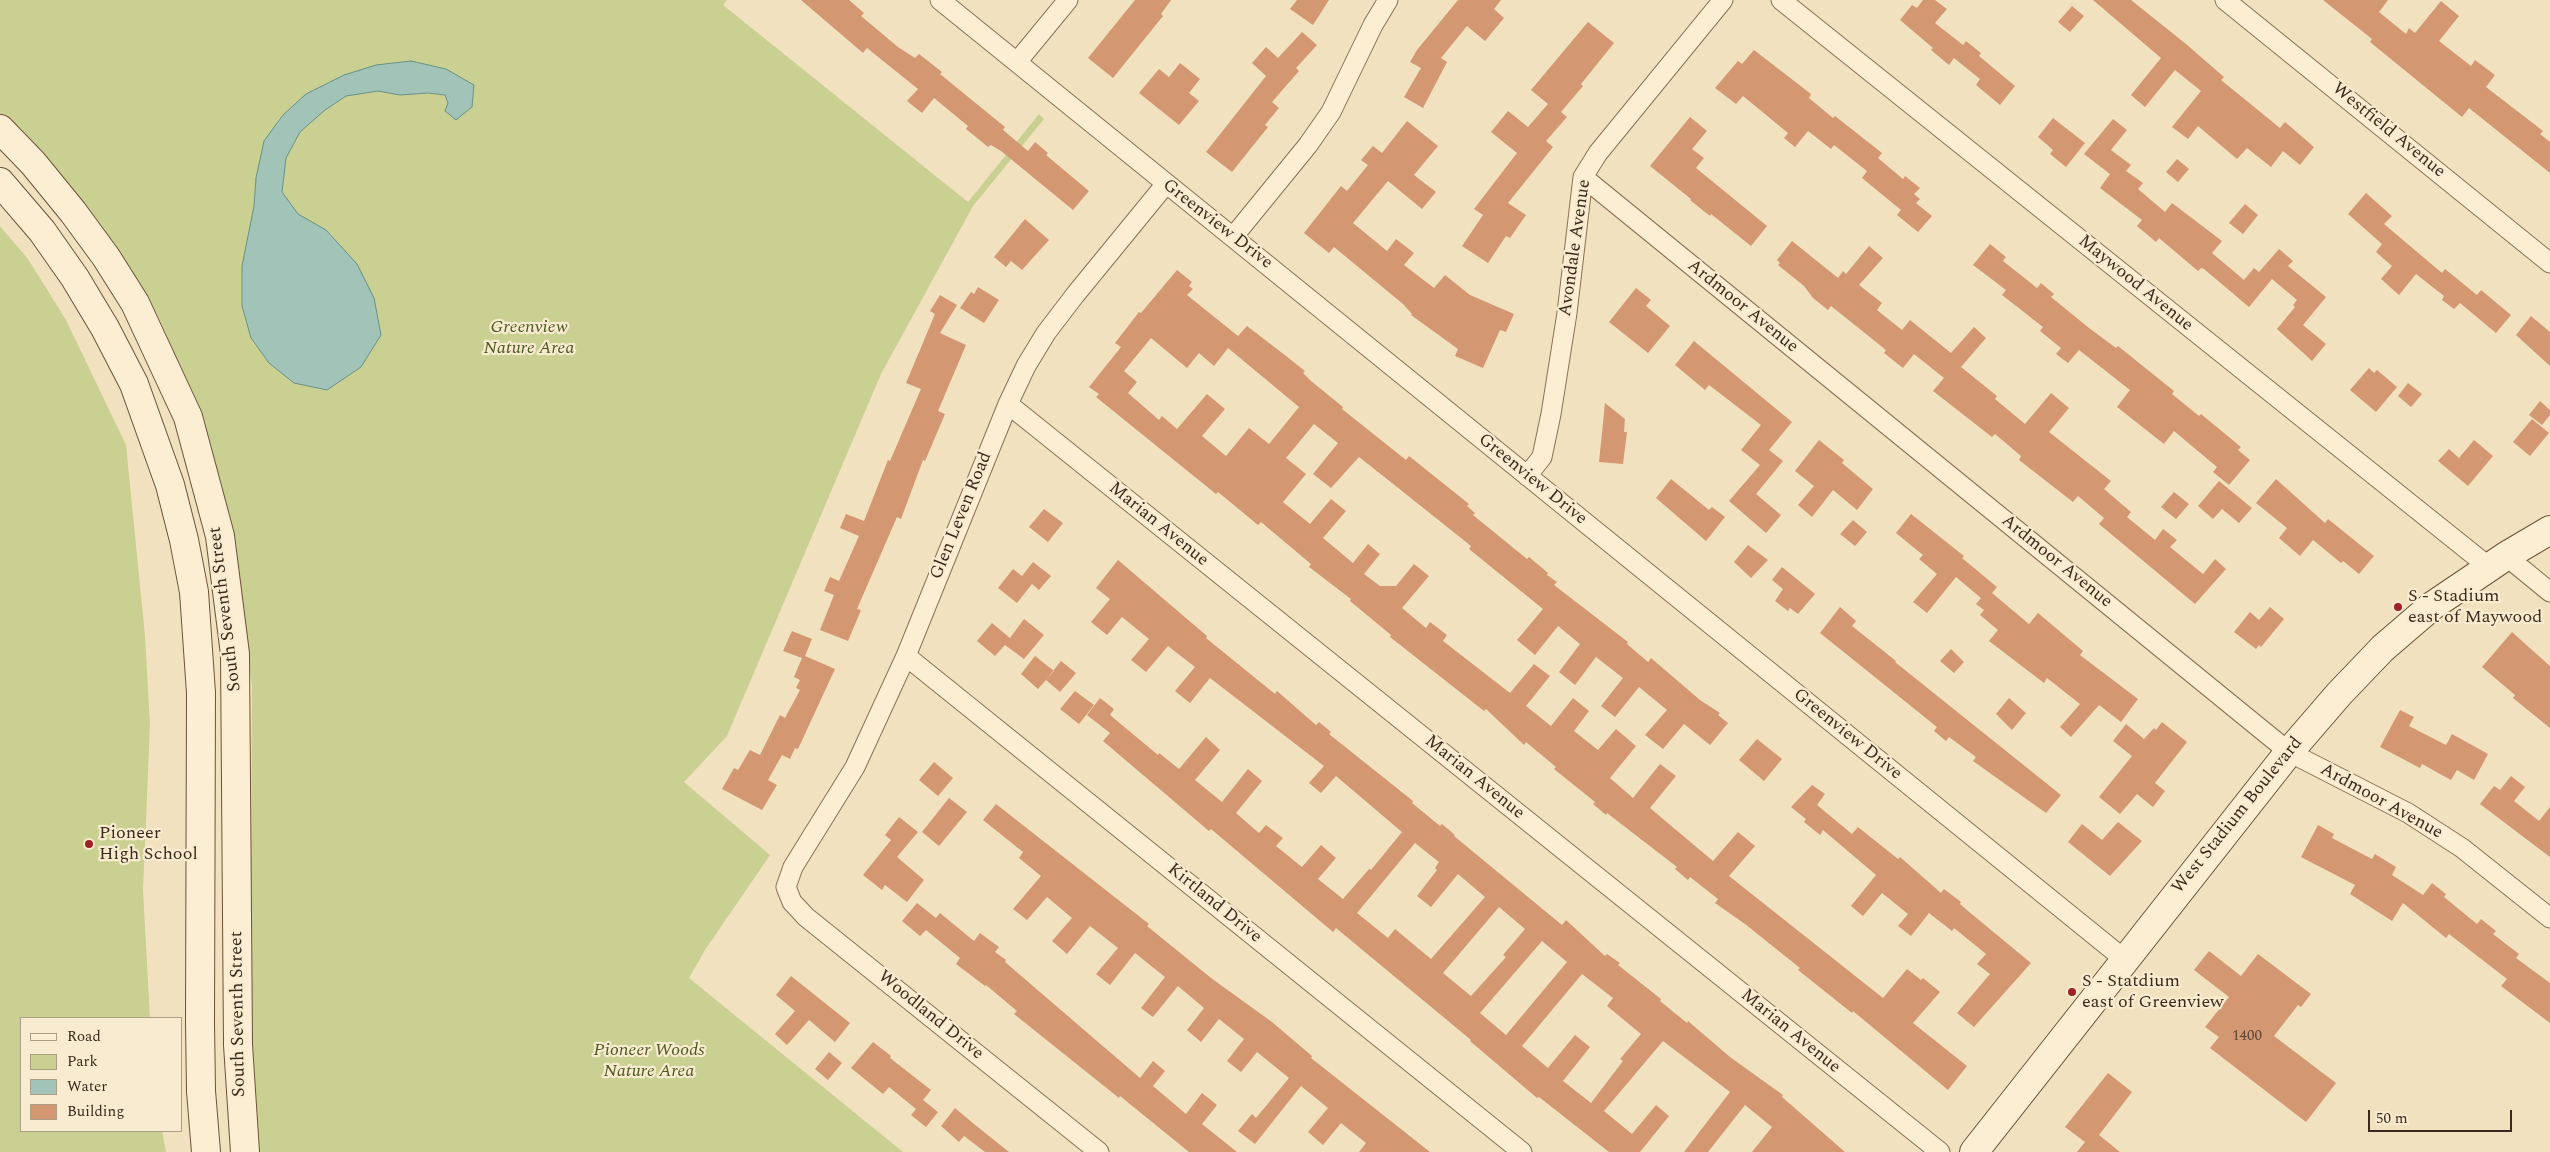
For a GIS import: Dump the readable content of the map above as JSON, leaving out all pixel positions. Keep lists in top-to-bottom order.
{
  "streets": {
    "street": [
      "Westfield Avenue",
      "Greenview Drive",
      "Avondale Avenue",
      "Maywood Avenue",
      "Ardmoor Avenue",
      "Glen Leven Road",
      "Marian Avenue",
      "South Seventh Street",
      "West Stadium Boulevard",
      "Kirtland Drive",
      "Woodland Drive"
    ]
  },
  "crossings": [
    ["Greenview Drive", "Avondale Avenue"],
    ["Greenview Drive", "Glen Leven Road"],
    ["Greenview Drive", "West Stadium Boulevard"],
    ["Avondale Avenue", "Ardmoor Avenue"],
    ["Maywood Avenue", "West Stadium Boulevard"],
    ["Ardmoor Avenue", "West Stadium Boulevard"],
    ["Glen Leven Road", "Marian Avenue"],
    ["Glen Leven Road", "Kirtland Drive"],
    ["Glen Leven Road", "Woodland Drive"]
  ],
  "parks": ["Greenview Nature Area", "Pioneer Woods Nature Area"],
  "places": ["S - Stadium east of Maywood", "Pioneer High School", "S - Statdium east of Greenview"],
  "house_numbers": ["1400"],
  "legend": [
    "Road",
    "Park",
    "Water",
    "Building"
  ],
  "scale_bar": "50 m"
}
